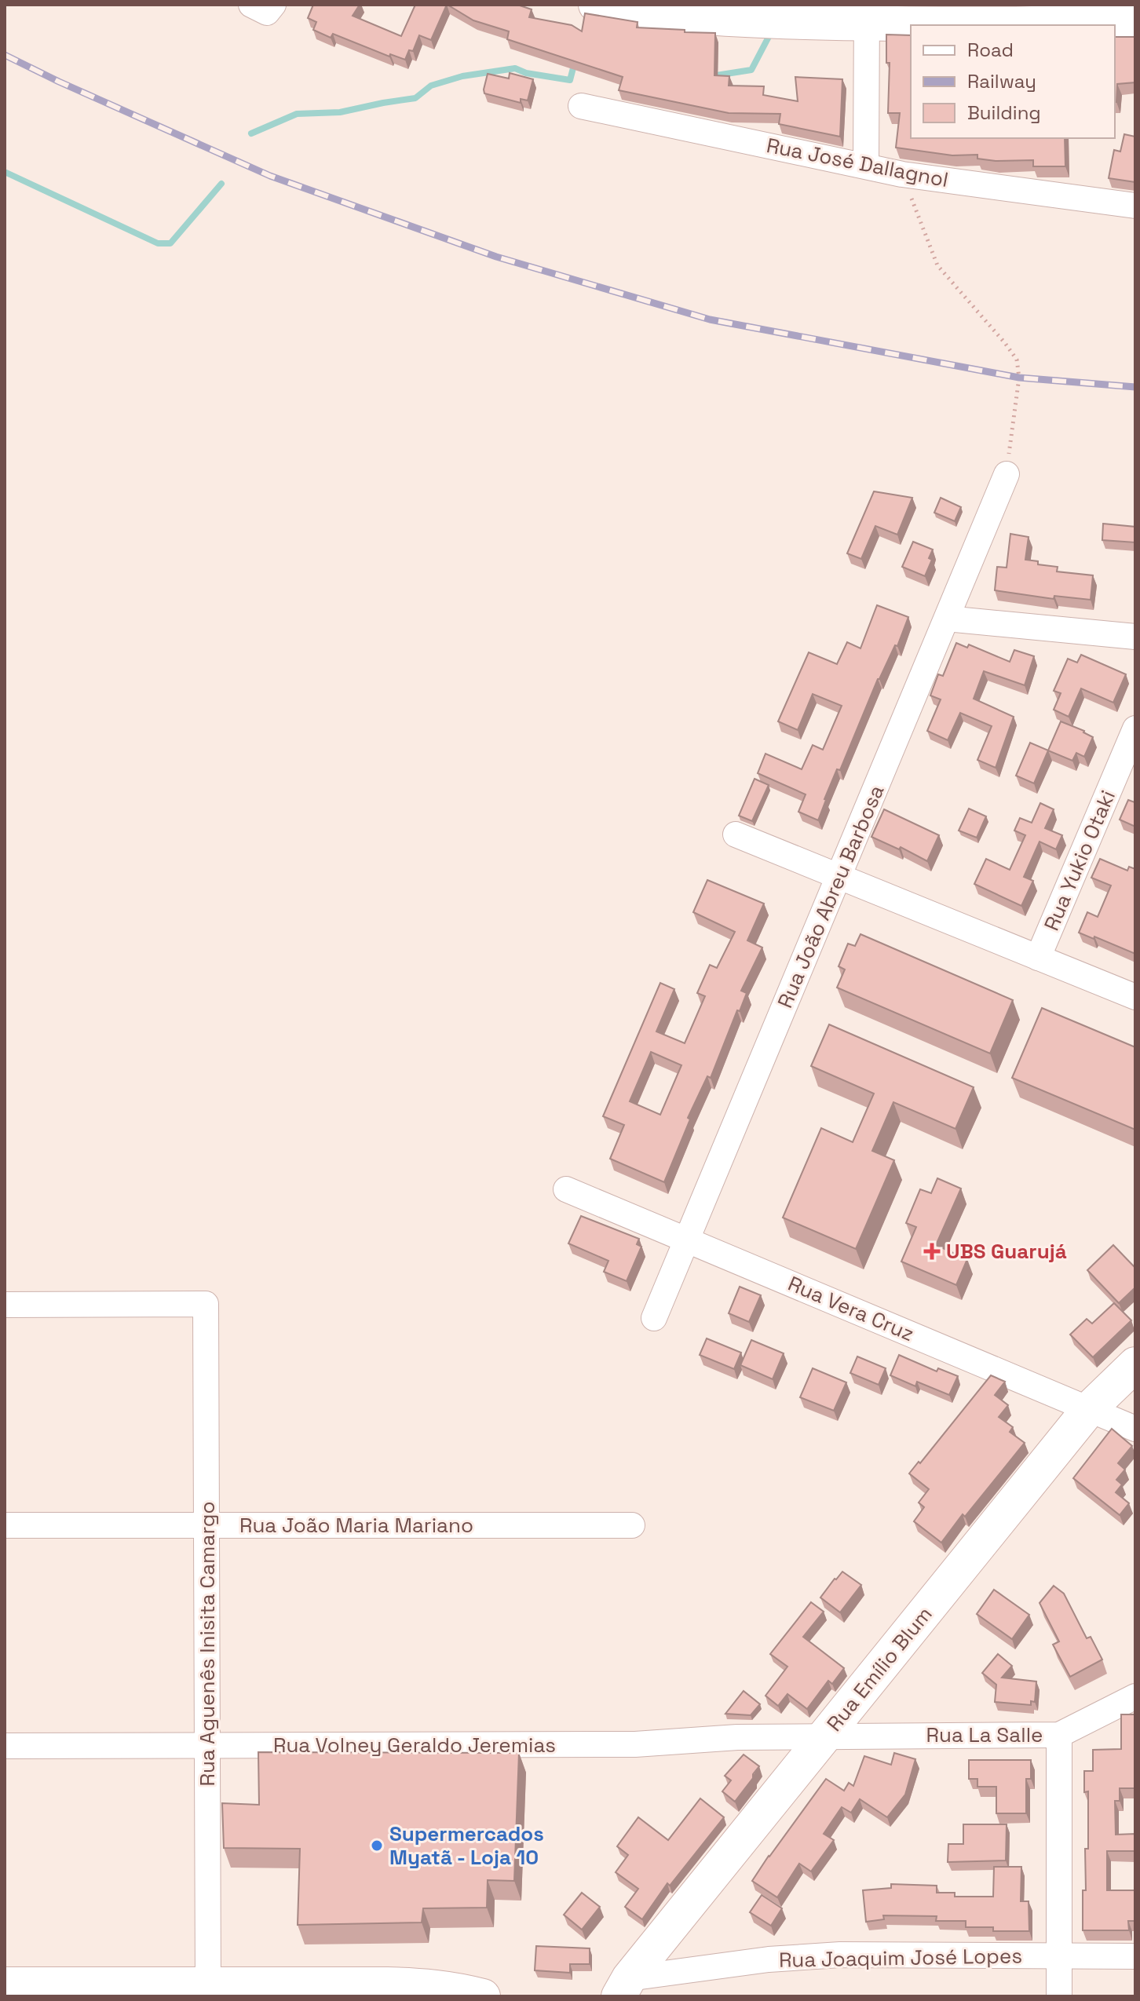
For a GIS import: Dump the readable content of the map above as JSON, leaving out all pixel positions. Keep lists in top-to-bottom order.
{
  "streets": {
    "main road": ["Rua Emílio Blum"],
    "street": [
      "Rua José Dallagnol",
      "Rua Yukio Otaki",
      "Rua João Abreu Barbosa",
      "Rua Vera Cruz",
      "Rua João Maria Mariano",
      "Rua Aguenês Inisita Camargo",
      "Rua La Salle",
      "Rua Volney Geraldo Jeremias",
      "Rua Joaquim José Lopes"
    ]
  },
  "crossings": [
    ["Rua João Abreu Barbosa", "Rua Vera Cruz"],
    ["Rua Vera Cruz", "Rua Emílio Blum"],
    ["Rua João Maria Mariano", "Rua Aguenês Inisita Camargo"],
    ["Rua Aguenês Inisita Camargo", "Rua Volney Geraldo Jeremias"],
    ["Rua Emílio Blum", "Rua La Salle"],
    ["Rua Emílio Blum", "Rua Volney Geraldo Jeremias"],
    ["Rua Emílio Blum", "Rua Joaquim José Lopes"],
    ["Rua La Salle", "Rua Volney Geraldo Jeremias"]
  ],
  "places": {
    "health": ["UBS Guarujá"],
    "other": ["Supermercados Myatã - Loja 10"]
  },
  "legend": ["Road", "Railway", "Building"]
}
